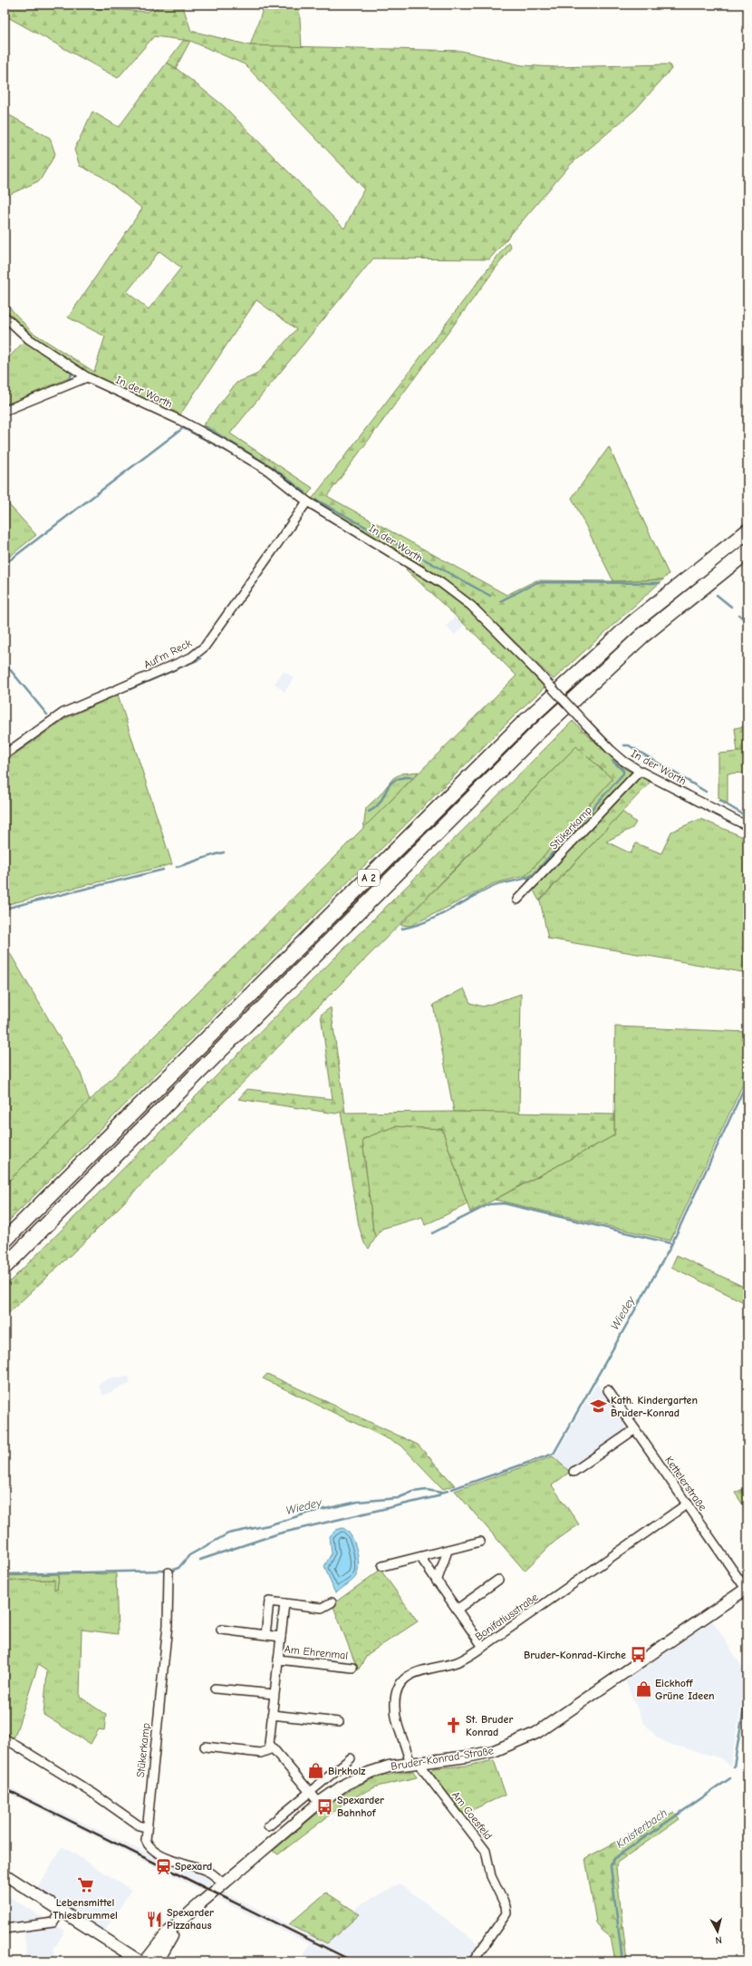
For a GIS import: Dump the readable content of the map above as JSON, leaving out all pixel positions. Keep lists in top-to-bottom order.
{
  "streets": {
    "highway": ["A 2"],
    "street": [
      "In der Worth",
      "Auf'm Reck",
      "Stükerkamp",
      "Kettelerstraße",
      "Bonifatiusstraße",
      "Am Ehrenmal",
      "Bruder-Konrad-Straße",
      "Am Coesfeld"
    ]
  },
  "crossings": [
    ["In der Worth", "Auf'm Reck"],
    ["In der Worth", "Stükerkamp"],
    ["Stükerkamp", "Bruder-Konrad-Straße"],
    ["Kettelerstraße", "Bonifatiusstraße"],
    ["Kettelerstraße", "Bruder-Konrad-Straße"],
    ["Bonifatiusstraße", "Bruder-Konrad-Straße"],
    ["Bonifatiusstraße", "Am Coesfeld"],
    ["Bruder-Konrad-Straße", "Am Coesfeld"]
  ],
  "water": ["Wiedey", "Knisterbach"],
  "places": {
    "school or university": ["Kath. Kindergarten Bruder-Konrad"],
    "bus stop": ["Bruder-Konrad-Kirche", "Spexarder Bahnhof"],
    "shop": ["Eickhoff Grüne Ideen", "Birkholz"],
    "church": ["St. Bruder Konrad"],
    "station": ["Spexard"],
    "supermarket": ["Lebensmittel Thiesbrummel"],
    "restaurant": ["Spexarder Pizzahaus"]
  },
  "north": "bottom"
}
